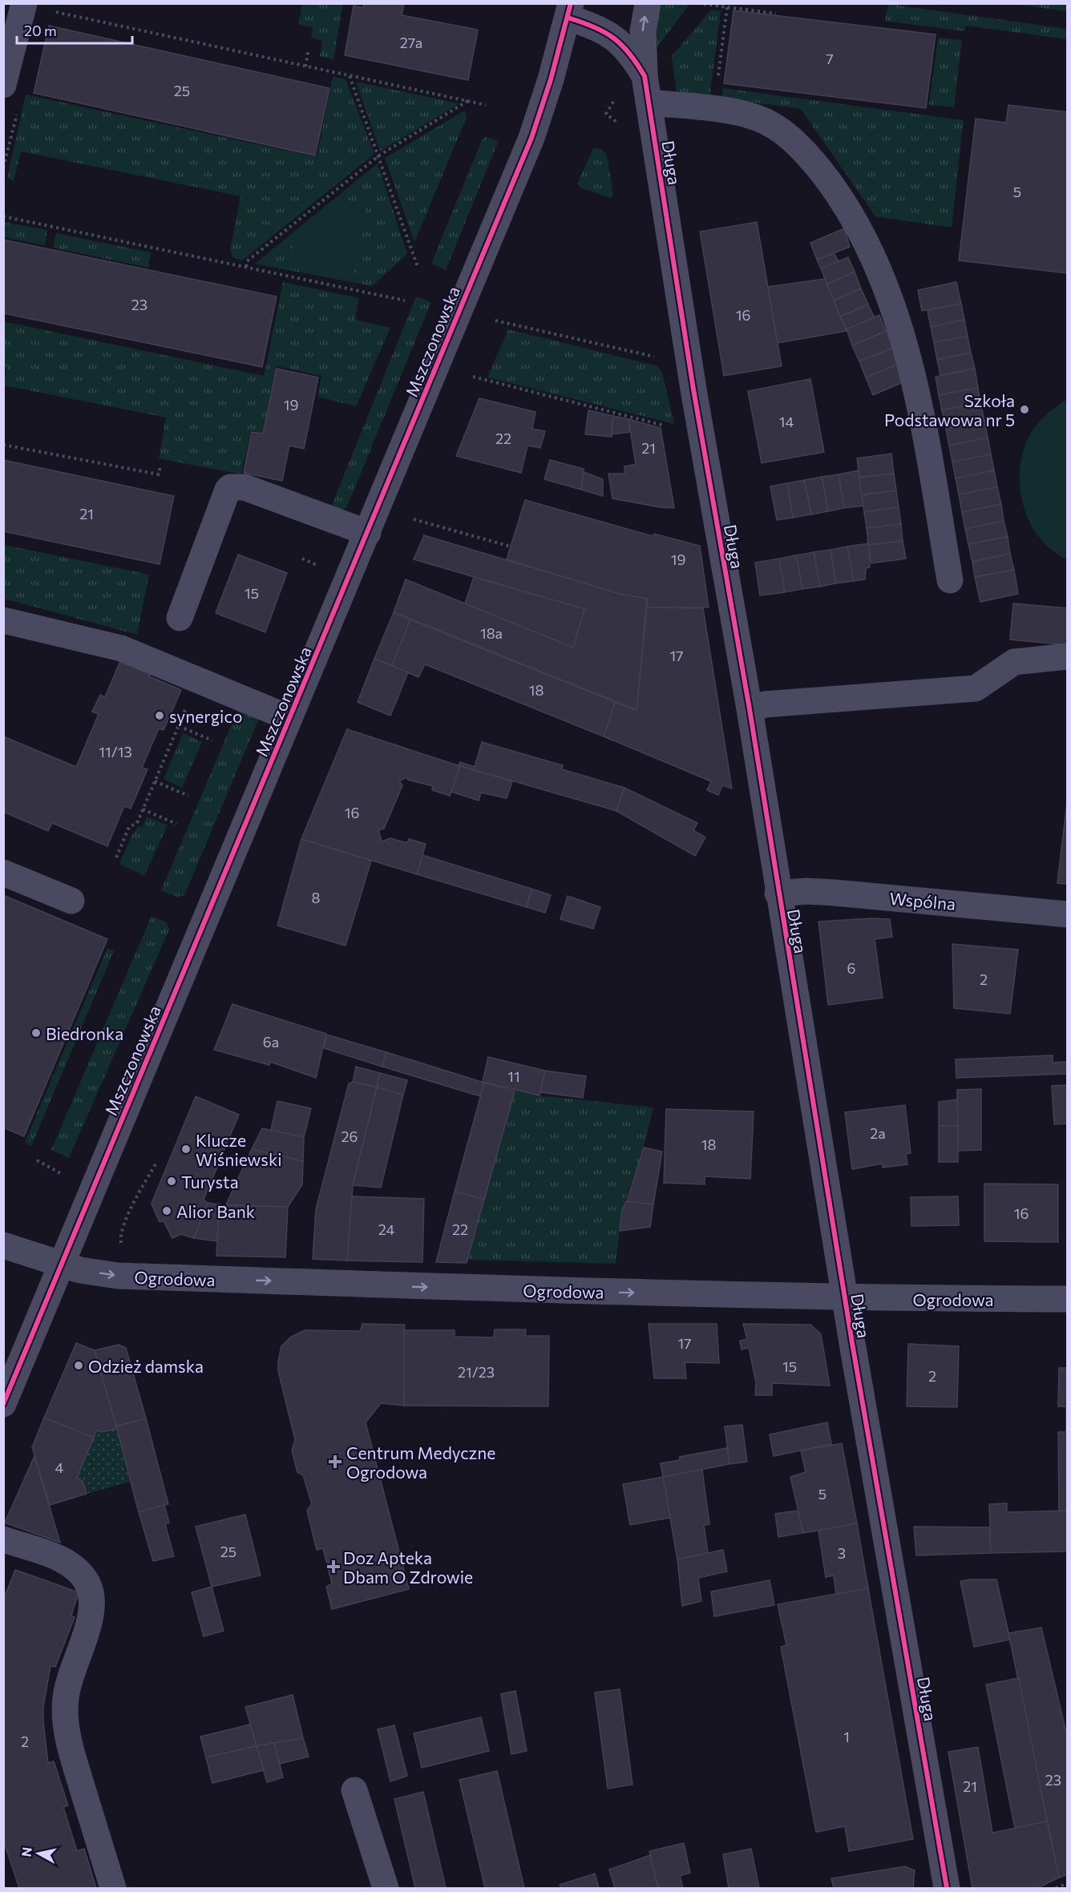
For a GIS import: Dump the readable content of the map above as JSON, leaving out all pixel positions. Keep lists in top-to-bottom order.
{
  "streets": {
    "street": [
      "Długa",
      "Mszczonowska",
      "Wspólna",
      "Ogrodowa"
    ]
  },
  "crossings": [
    ["Długa", "Mszczonowska"],
    ["Długa", "Wspólna"],
    ["Długa", "Ogrodowa"],
    ["Mszczonowska", "Ogrodowa"]
  ],
  "one_way": ["Ogrodowa"],
  "places": {
    "other": [
      "Szkoła Podstawowa nr 5",
      "synergico",
      "Biedronka",
      "Klucze Wiśniewski",
      "Turysta",
      "Alior Bank",
      "Odzież damska"
    ],
    "health": ["Centrum Medyczne Ogrodowa", "Doz Apteka Dbam O Zdrowie"]
  },
  "house_numbers": [
    "27a",
    "7",
    "25",
    "5",
    "23",
    "16",
    "19",
    "14",
    "22",
    "21",
    "21",
    "19",
    "15",
    "18a",
    "17",
    "18",
    "11/13",
    "16",
    "8",
    "6",
    "2",
    "6a",
    "11",
    "2a",
    "26",
    "18",
    "16",
    "24",
    "22",
    "17",
    "15",
    "21/23",
    "2",
    "4",
    "5",
    "25",
    "3",
    "1",
    "2",
    "23",
    "21"
  ],
  "scale_bar": "20 m",
  "north": "left"
}
